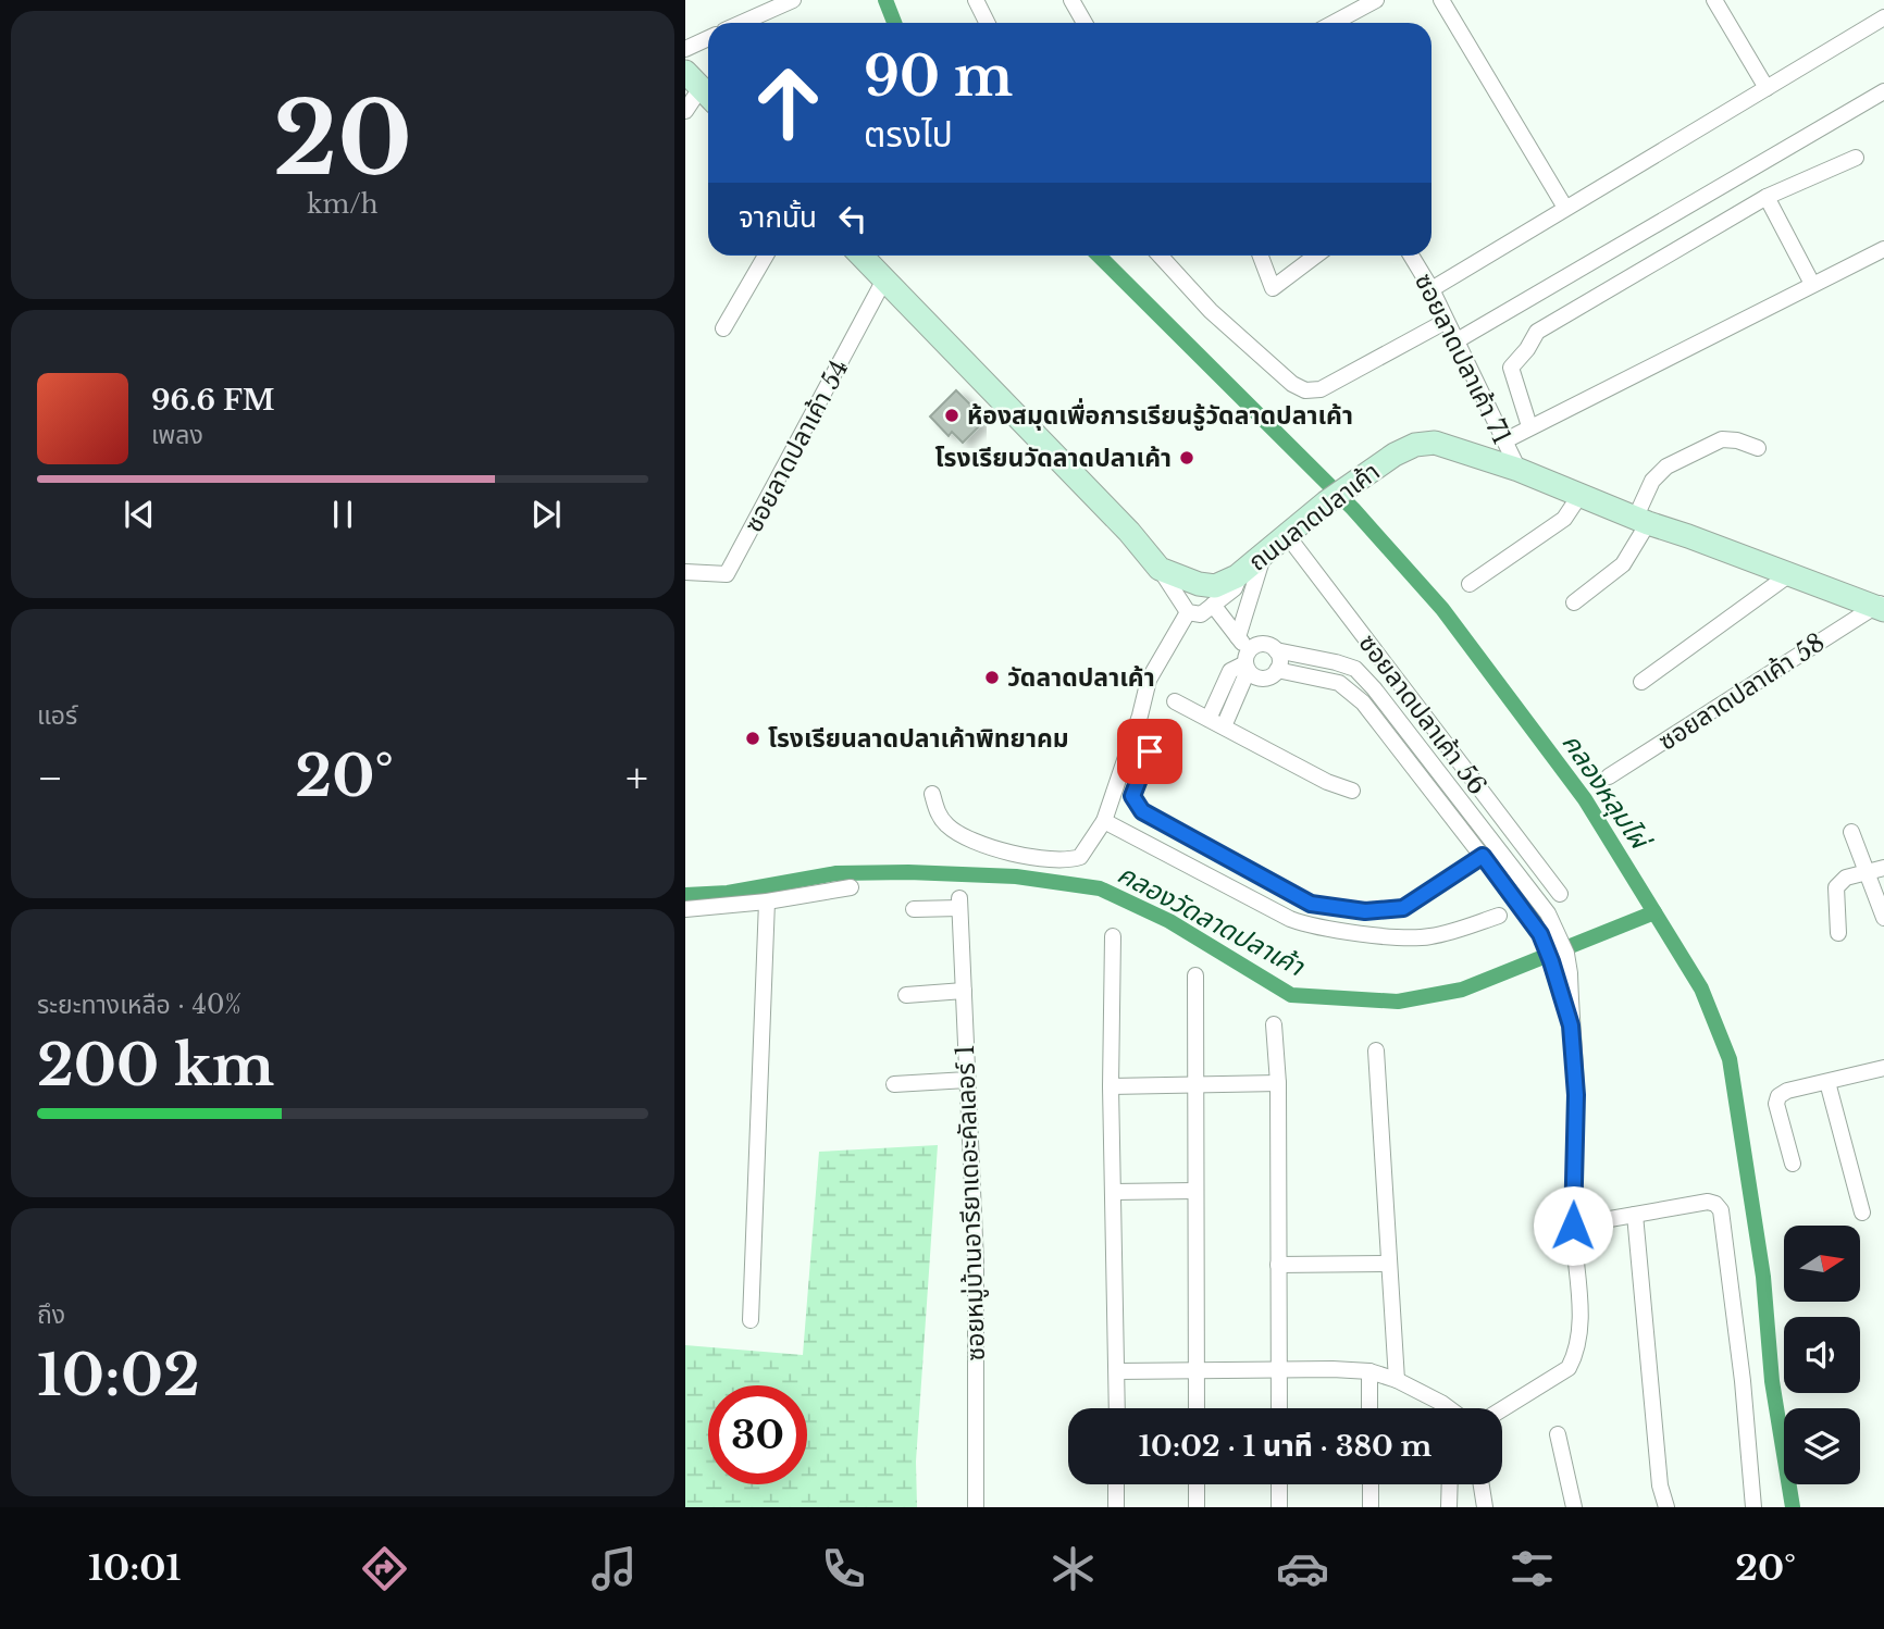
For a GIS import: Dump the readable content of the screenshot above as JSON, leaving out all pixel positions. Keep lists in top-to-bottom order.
{
  "streets": {
    "main road": ["ถนนลาดปลาเค้า"],
    "street": [
      "ซอยลาดปลาเค้า 71",
      "ซอยลาดปลาเค้า 54",
      "ซอยลาดปลาเค้า 58",
      "ซอยลาดปลาเค้า 56",
      "ซอยหมู่บ้านอารียาเดอะคัลเลอร์ 1"
    ]
  },
  "crossings": [
    ["ซอยลาดปลาเค้า 71", "ถนนลาดปลาเค้า"],
    ["ถนนลาดปลาเค้า", "ซอยลาดปลาเค้า 58"],
    ["ถนนลาดปลาเค้า", "ซอยลาดปลาเค้า 56"]
  ],
  "water": ["คลองหลุมไผ่", "คลองวัดลาดปลาเค้า"],
  "places": [
    "ห้องสมุดเพื่อการเรียนรู้วัดลาดปลาเค้า",
    "โรงเรียนวัดลาดปลาเค้า",
    "วัดลาดปลาเค้า",
    "โรงเรียนลาดปลาเค้าพิทยาคม"
  ],
  "north": "right",
  "page": {
    "tile": [
      ["20", "km/h"],
      "แอร์",
      ["ระยะทางเหลือ · 40%", "200 km"],
      ["ถึง", "10:02"]
    ],
    "turn": ["90 m", "ตรงไป"],
    "then": "จากนั้น",
    "song": ["96.6 FM", "เพลง"],
    "heat": ["−", "20°", "+"],
    "limit": "30",
    "trip": "10:02 · 1 นาที · 380 m",
    "tabs": ["10:01", "20°"]
  }
}
